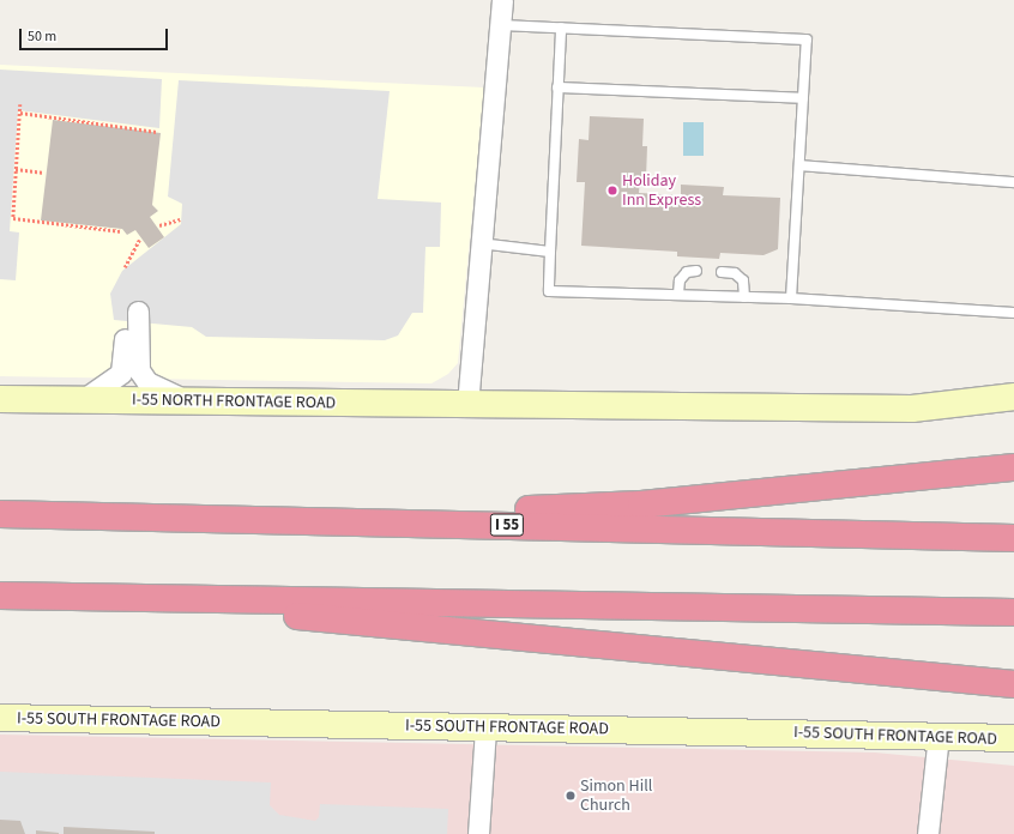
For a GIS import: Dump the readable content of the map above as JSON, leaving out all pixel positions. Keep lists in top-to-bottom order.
{
  "streets": {
    "highway": ["I 55"],
    "street": ["I-55 NORTH FRONTAGE ROAD", "I-55 SOUTH FRONTAGE ROAD"]
  },
  "places": ["Holiday Inn Express", "Simon Hill Church"],
  "scale_bar": "50 m"
}
